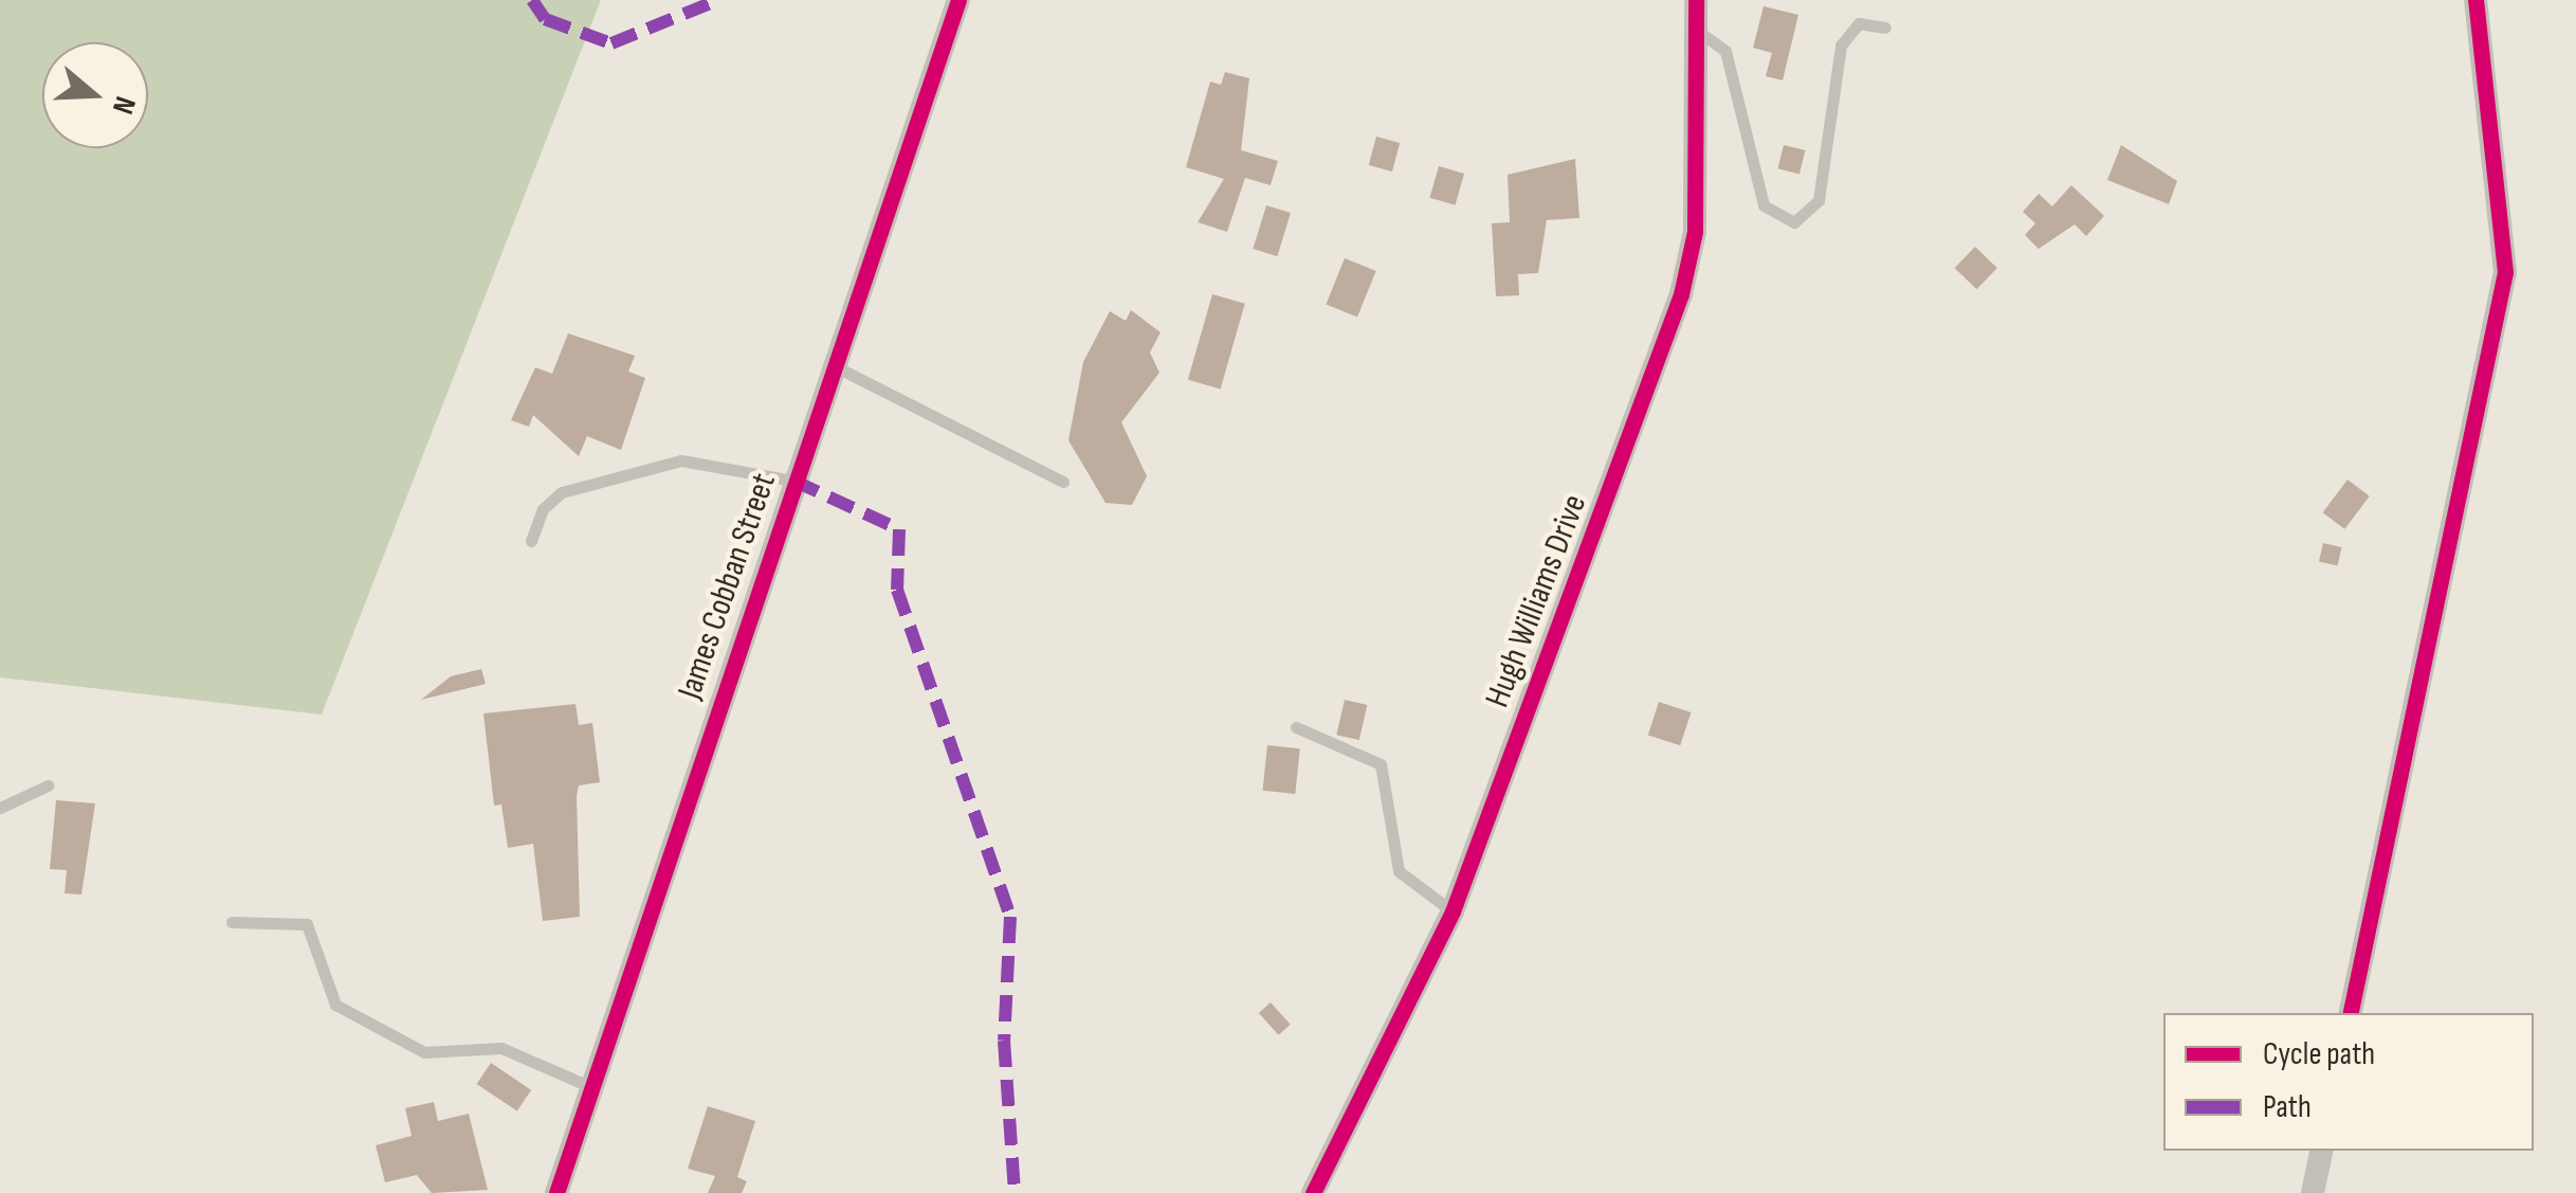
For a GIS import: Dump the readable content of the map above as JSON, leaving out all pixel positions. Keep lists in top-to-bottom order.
{
  "streets": {
    "street": ["James Cobban Street", "Hugh Williams Drive"]
  },
  "legend": ["Cycle path", "Path"],
  "north": "right"
}
